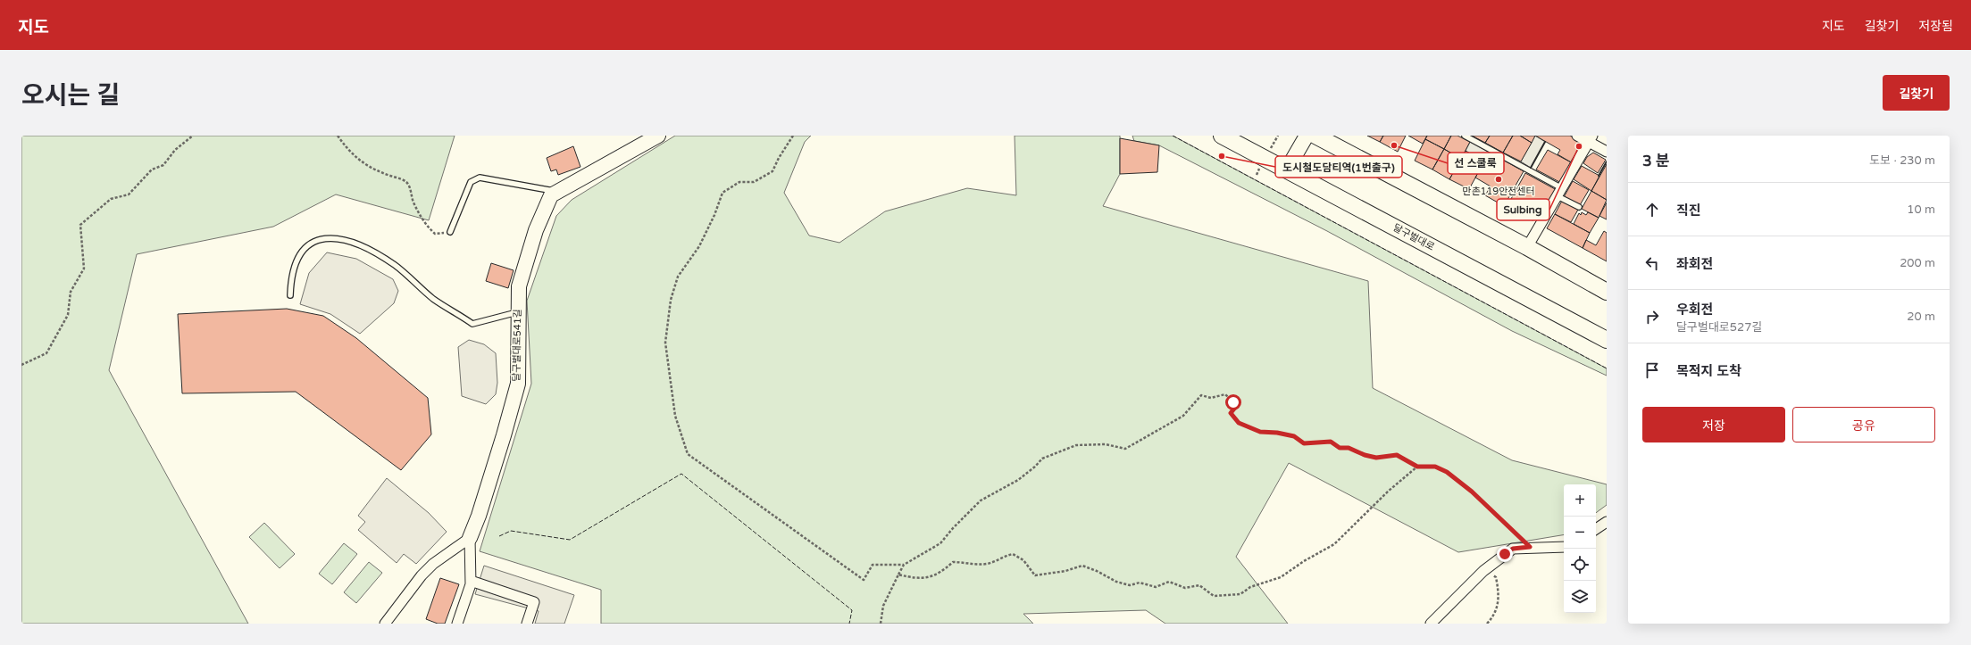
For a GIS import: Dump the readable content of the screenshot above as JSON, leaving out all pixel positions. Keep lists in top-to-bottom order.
{
  "streets": {
    "main road": ["달구벌대로"],
    "street": ["달구벌대로541길"]
  },
  "places": [
    "선 스쿨룩",
    "Sulbing",
    "도시철도담티역(1번출구)",
    "만촌119안전센터"
  ],
  "page": {
    "header": "지도",
    "nav": ["지도", "길찾기", "저장됨"],
    "title": "오시는 길",
    "buttons": [
      "길찾기",
      ["저장", "공유"]
    ],
    "heading": ["3 분", "도보 · 230 m"],
    "list": [
      ["직진", "10 m"],
      ["좌회전", "200 m"],
      ["우회전", "달구벌대로527길", "20 m"],
      "목적지 도착"
    ],
    "map_buttons": ["+", "−"]
  }
}
